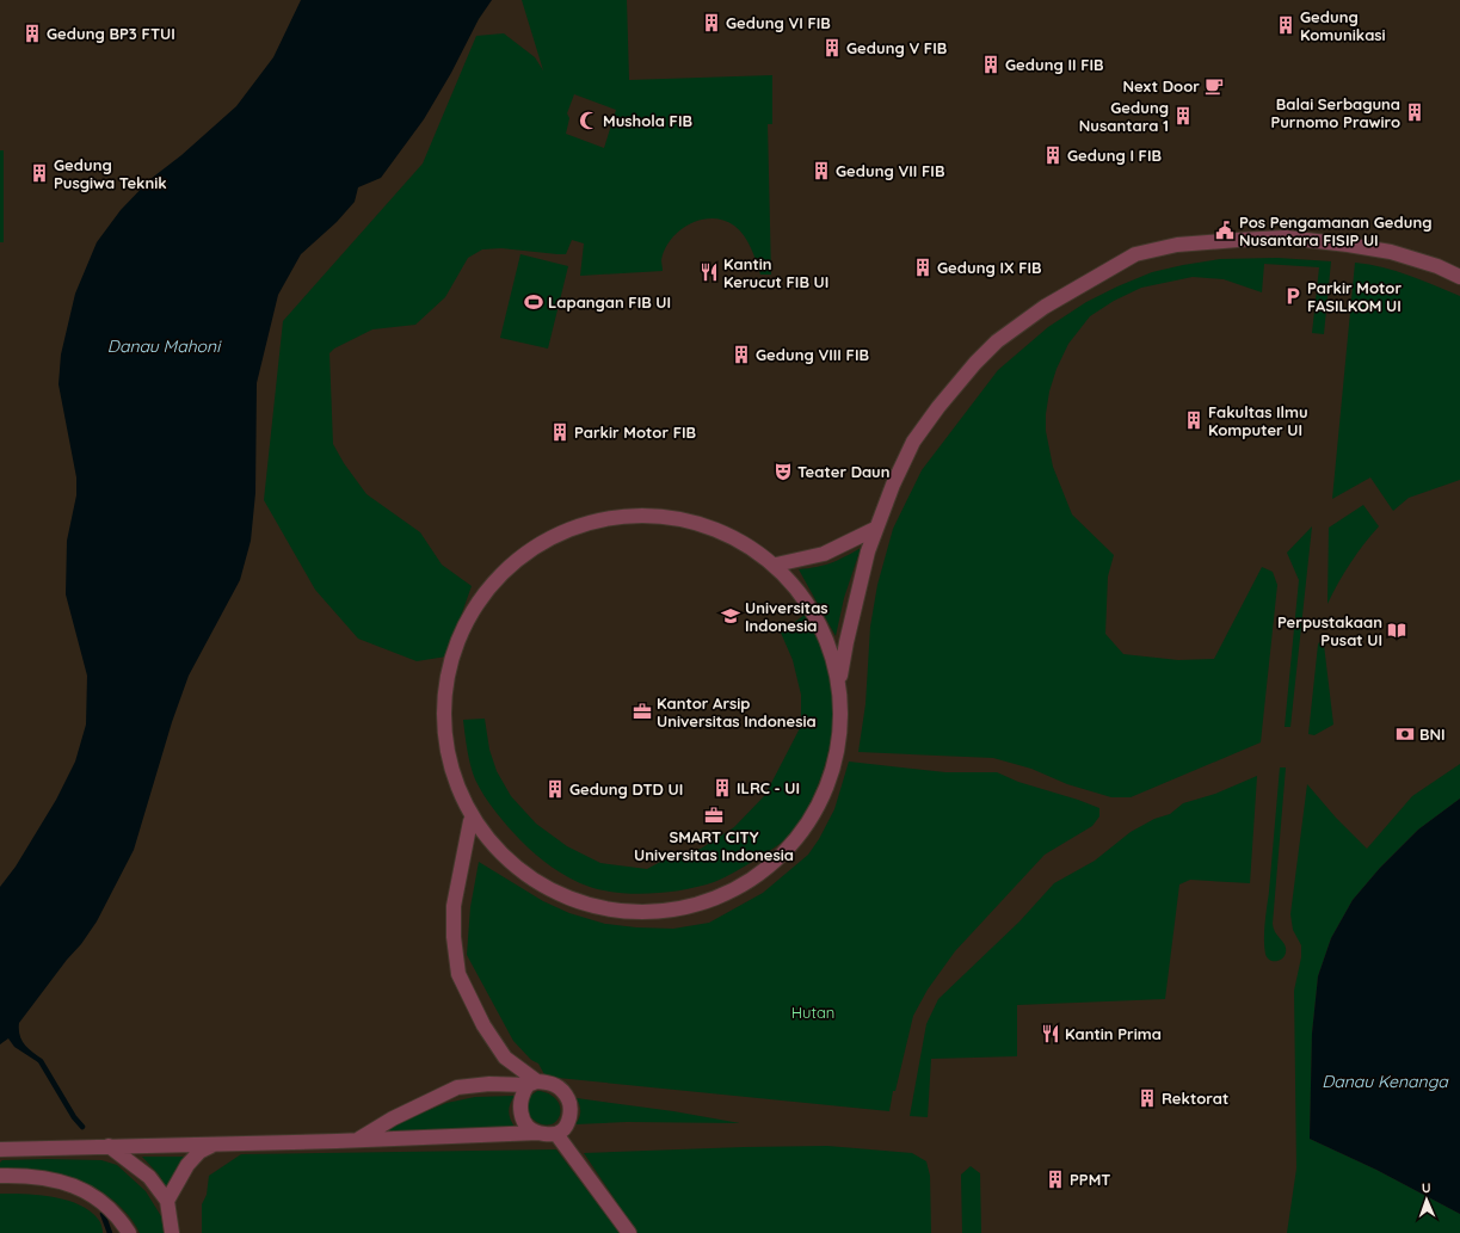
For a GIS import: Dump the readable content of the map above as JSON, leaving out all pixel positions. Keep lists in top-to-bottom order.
{
  "water": ["Danau Mahoni", "Danau Kenanga"],
  "parks": ["Hutan"],
  "places": {
    "building": [
      "Gedung VI FIB",
      "Gedung Komunikasi",
      "Gedung BP3 FTUI",
      "Gedung V FIB",
      "Gedung II FIB",
      "Balai Serbaguna Purnomo Prawiro",
      "Gedung Nusantara 1",
      "Gedung I FIB",
      "Gedung VII FIB",
      "Gedung Pusgiwa Teknik",
      "Gedung IX FIB",
      "Gedung VIII FIB",
      "Fakultas Ilmu Komputer UI",
      "Parkir Motor FIB",
      "ILRC - UI",
      "Gedung DTD UI",
      "Rektorat",
      "PPMT"
    ],
    "cafe": ["Next Door"],
    "mosque": ["Mushola FIB"],
    "public building": ["Pos Pengamanan Gedung Nusantara FISIP UI"],
    "restaurant": ["Kantin Kerucut FIB UI", "Kantin Prima"],
    "parking": ["Parkir Motor FASILKOM UI"],
    "sports": ["Lapangan FIB UI"],
    "theatre": ["Teater Daun"],
    "school or university": ["Universitas Indonesia"],
    "library": ["Perpustakaan Pusat UI"],
    "office": ["Kantor Arsip Universitas Indonesia", "SMART CITY Universitas Indonesia"],
    "bank": ["BNI"]
  },
  "north": "top"
}
